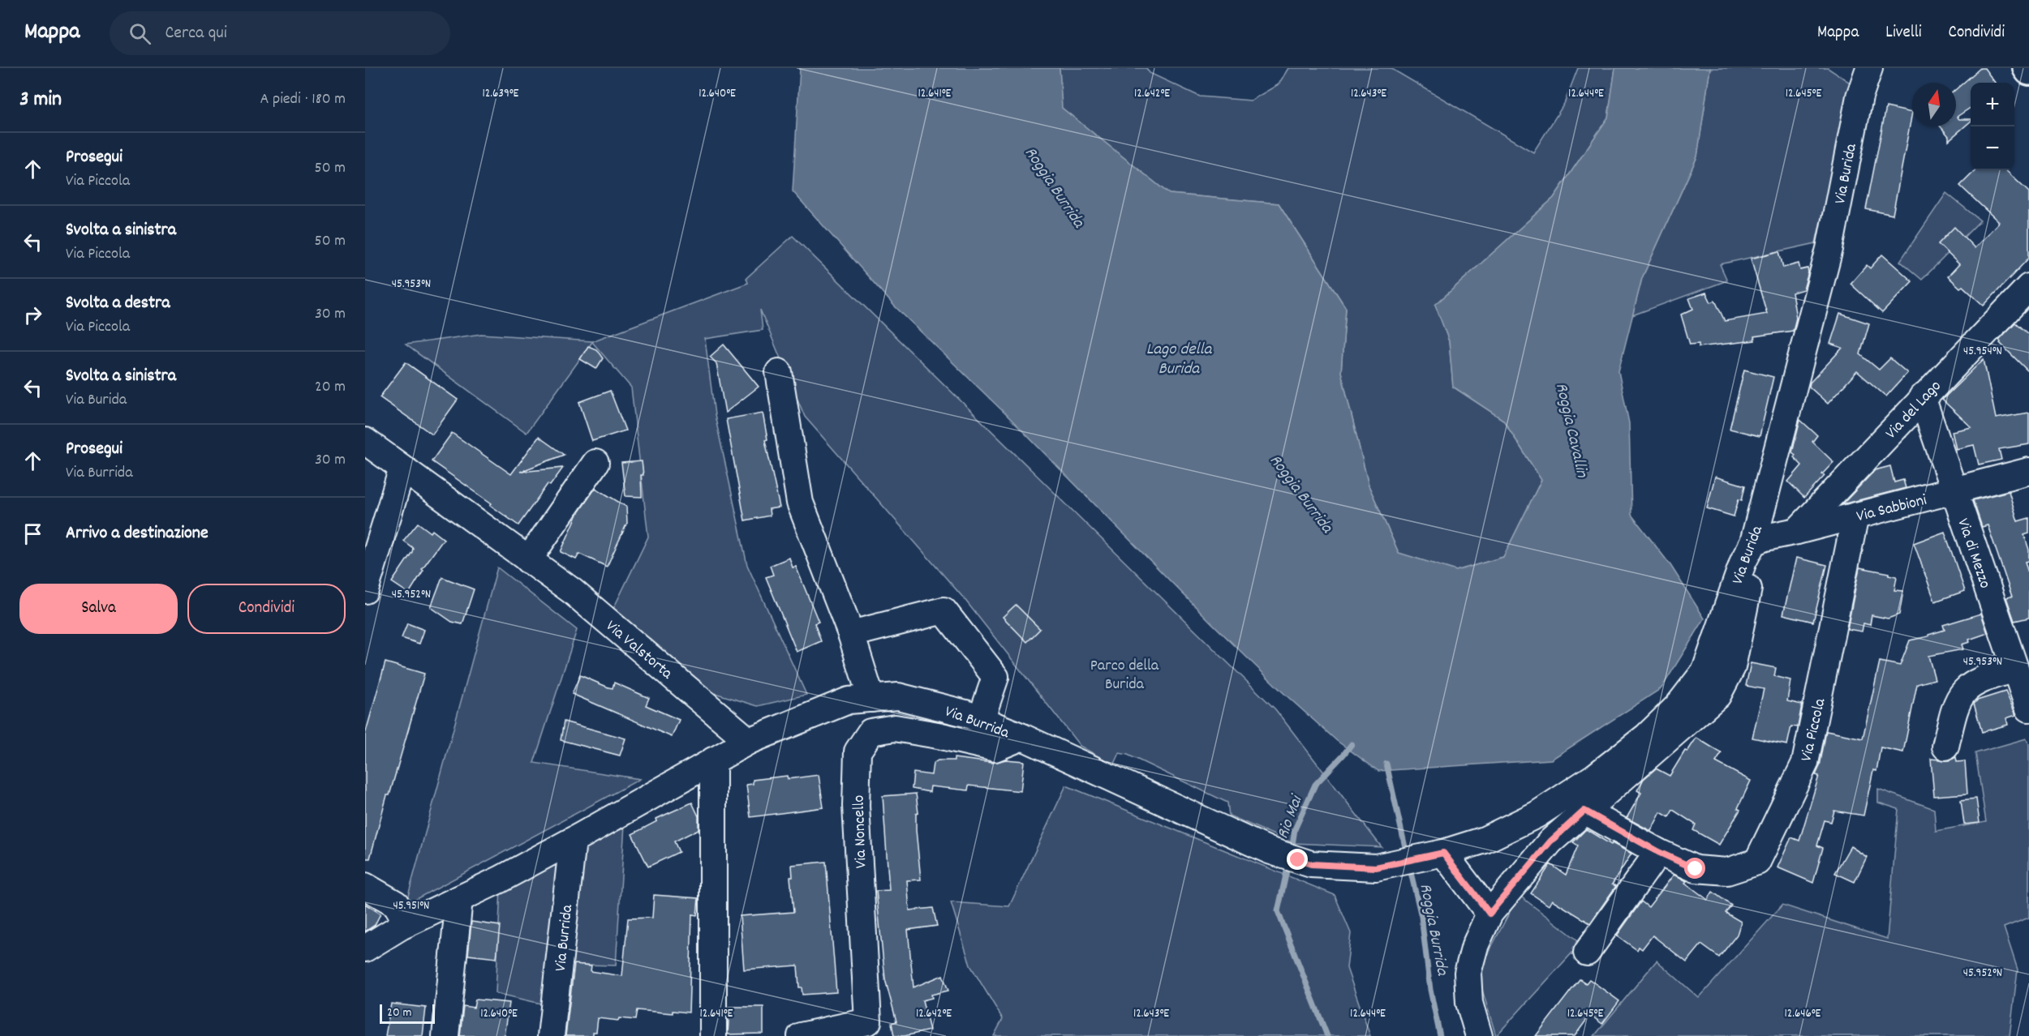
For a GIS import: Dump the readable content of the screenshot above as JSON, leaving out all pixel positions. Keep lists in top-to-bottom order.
{
  "streets": {
    "street": [
      "Via Burida",
      "Via del Lago",
      "Via Sabbioni",
      "Via di Mezzo",
      "Via Valstorta",
      "Via Burrida",
      "Via Piccola",
      "Via Noncello"
    ]
  },
  "crossings": [
    ["Via Burida", "Via Sabbioni"],
    ["Via Burida", "Via Burrida"],
    ["Via del Lago", "Via Sabbioni"],
    ["Via del Lago", "Via di Mezzo"],
    ["Via Sabbioni", "Via di Mezzo"],
    ["Via Sabbioni", "Via Piccola"],
    ["Via Valstorta", "Via Burrida"],
    ["Via Burrida", "Via Noncello"]
  ],
  "water": [
    "Roggia Burrida",
    "Lago della Burida",
    "Roggia Cavallin",
    "Rio Mai"
  ],
  "parks": ["Parco della Burida"],
  "scale_bar": "20 m",
  "north": "top",
  "page": {
    "header": "Mappa",
    "search": "Cerca qui",
    "nav": ["Mappa", "Livelli", "Condividi"],
    "heading": ["3 min", "A piedi · 180 m"],
    "map_buttons": ["+", "−"],
    "list": [
      ["Prosegui", "Via Piccola", "50 m"],
      ["Svolta a sinistra", "Via Piccola", "50 m"],
      ["Svolta a destra", "Via Piccola", "30 m"],
      ["Svolta a sinistra", "Via Burida", "20 m"],
      ["Prosegui", "Via Burrida", "30 m"],
      "Arrivo a destinazione"
    ],
    "buttons": ["Salva", "Condividi"],
    "scale": "20 m"
  },
  "coordinates": [
    "12.639°E",
    "12.640°E",
    "12.641°E",
    "12.642°E",
    "12.643°E",
    "12.644°E",
    "12.645°E",
    "45.953°N",
    "45.954°N",
    "45.952°N",
    "45.951°N",
    "12.646°E"
  ]
}
